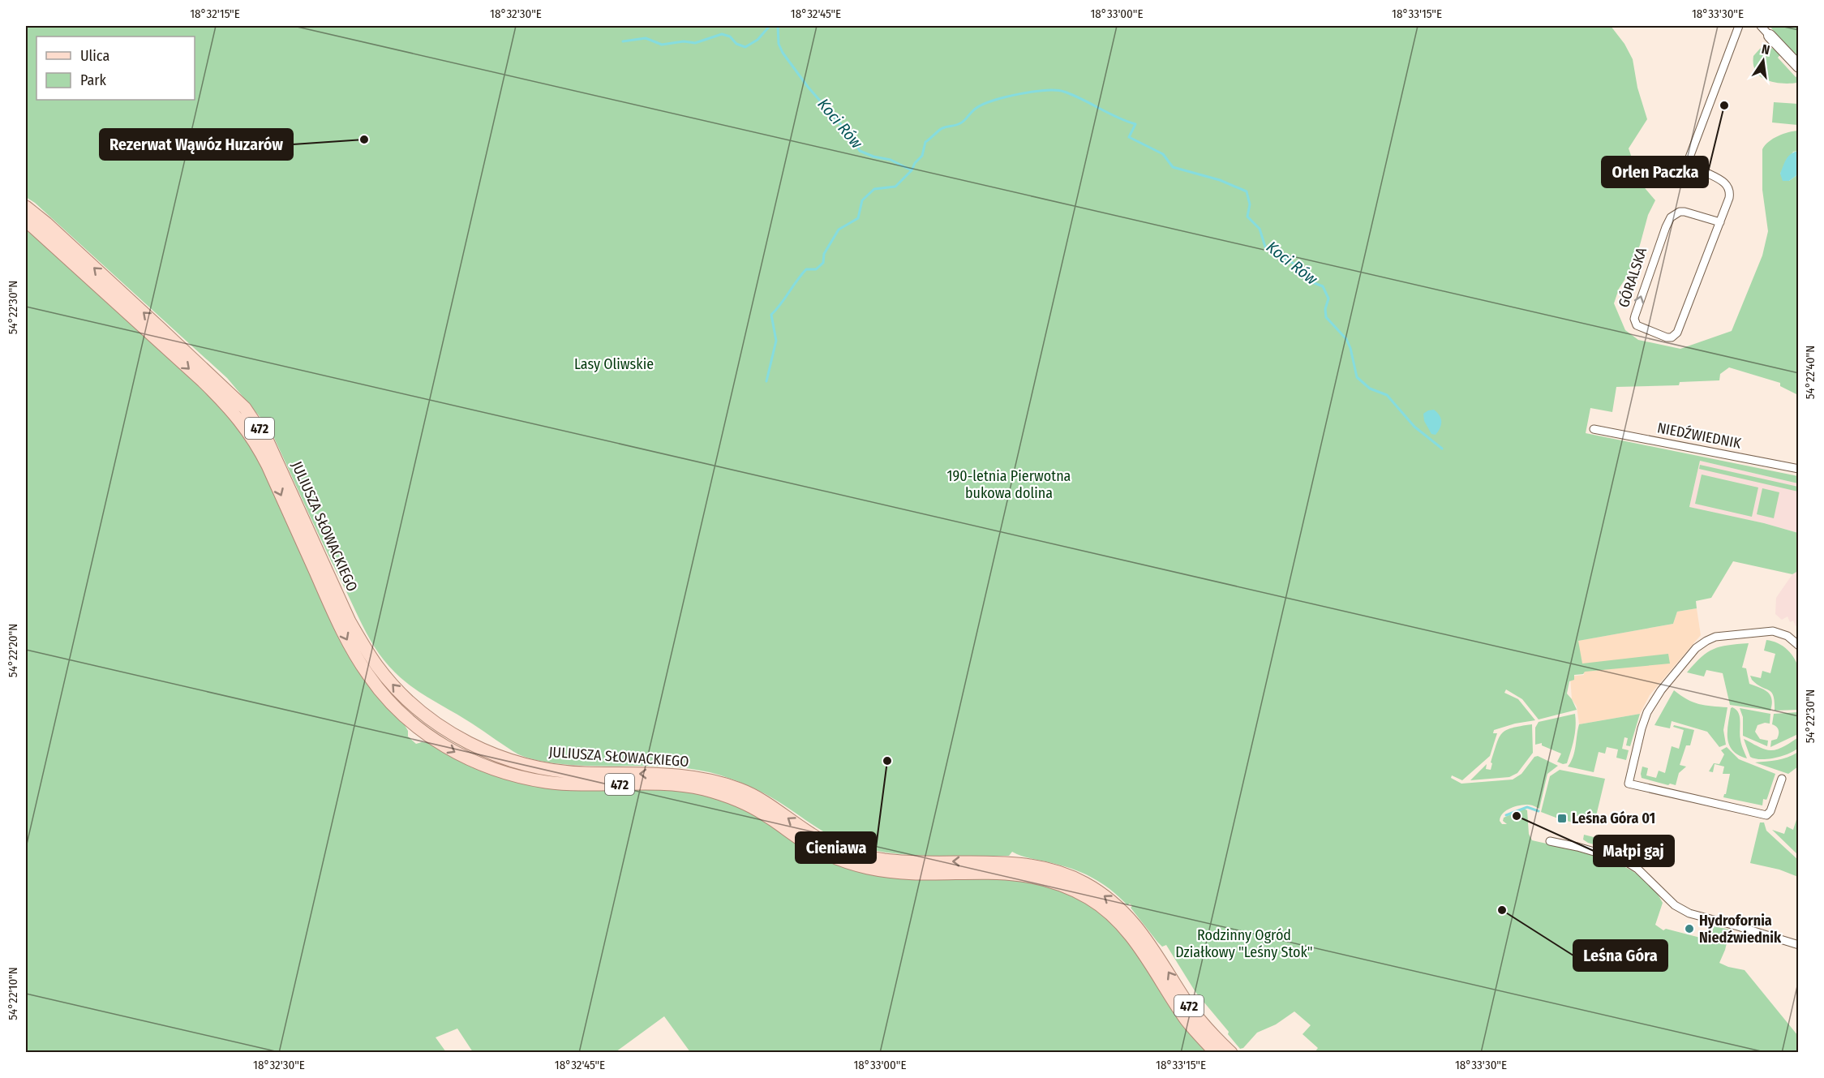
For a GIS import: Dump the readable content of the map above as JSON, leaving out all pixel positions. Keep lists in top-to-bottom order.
{
  "streets": {
    "main road": ["472", "JULIUSZA SŁOWACKIEGO"],
    "street": ["GÓRALSKA", "NIEDŹWIEDNIK"]
  },
  "water": ["Koci Rów"],
  "parks": ["Lasy Oliwskie", "190-letnia Pierwotna bukowa dolina", "Rodzinny Ogród Działkowy \"Leśny Stok\""],
  "places": {
    "other": [
      "Orlen Paczka",
      "Rezerwat Wąwóz Huzarów",
      "Cieniawa",
      "Małpi gaj",
      "Leśna Góra",
      "Hydrofornia Niedźwiednik"
    ],
    "transit": ["Leśna Góra 01"]
  },
  "legend": ["Ulica", "Park"],
  "north": "top",
  "coordinates": [
    "18°32'15\"E",
    "18°32'30\"E",
    "18°32'45\"E",
    "18°33'00\"E",
    "18°33'15\"E",
    "18°33'30\"E",
    "54°22'30\"N",
    "54°22'40\"N",
    "54°22'20\"N",
    "54°22'10\"N"
  ]
}
